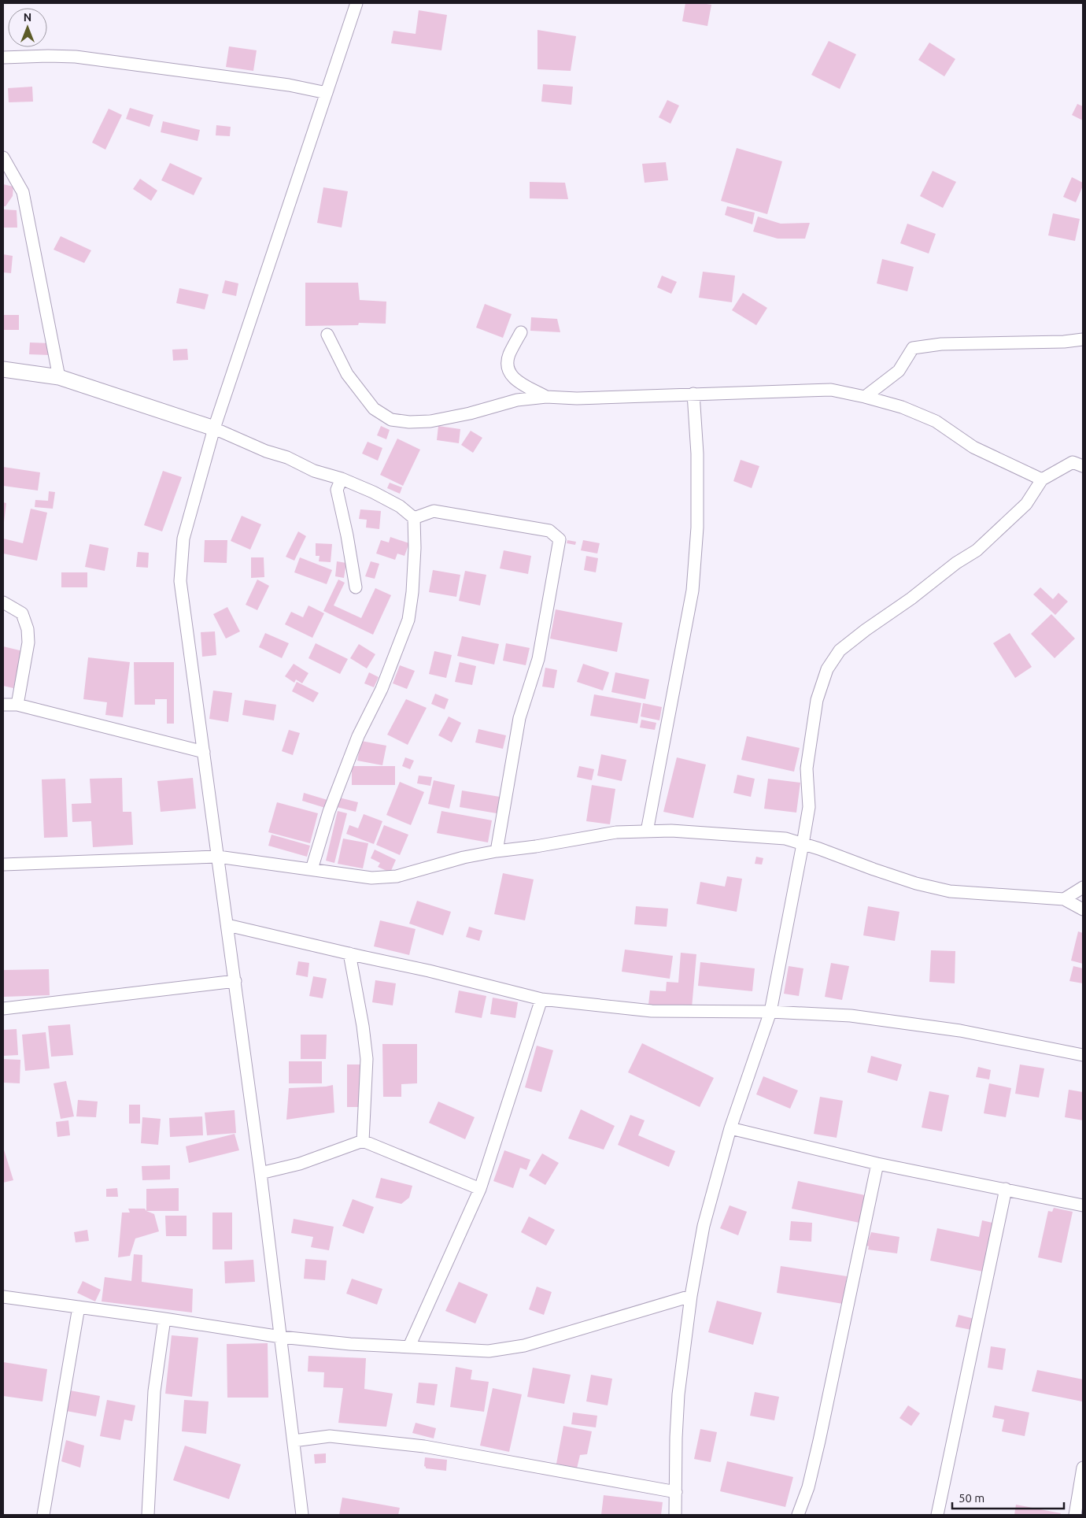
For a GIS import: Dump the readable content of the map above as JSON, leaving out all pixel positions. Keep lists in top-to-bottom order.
{
  "scale_bar": "50 m",
  "north": "top"
}
